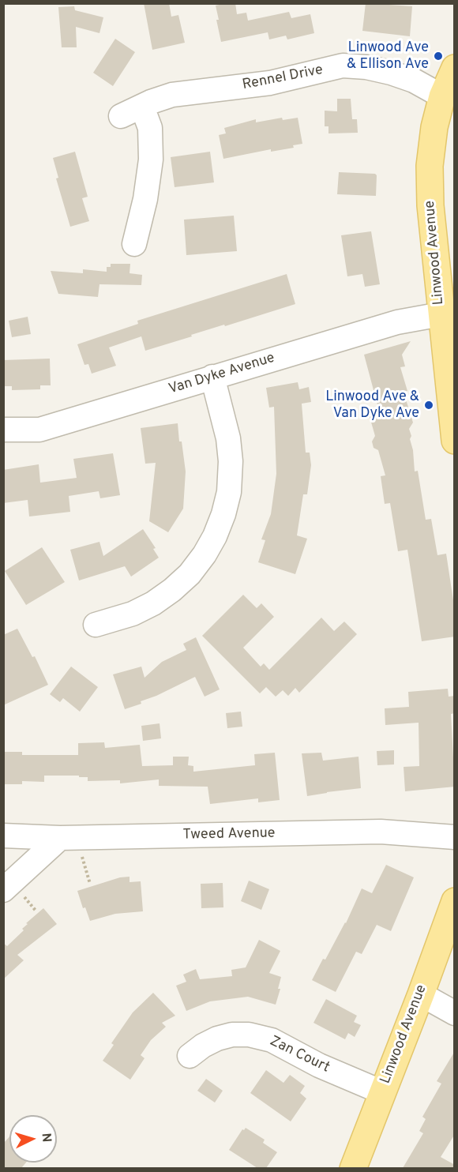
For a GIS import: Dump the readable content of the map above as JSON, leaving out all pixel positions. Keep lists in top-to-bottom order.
{
  "streets": {
    "main road": ["Linwood Avenue"],
    "street": [
      "Rennel Drive",
      "Van Dyke Avenue",
      "Tweed Avenue",
      "Zan Court"
    ]
  },
  "crossings": [
    ["Rennel Drive", "Linwood Avenue"],
    ["Linwood Avenue", "Van Dyke Avenue"],
    ["Linwood Avenue", "Zan Court"]
  ],
  "places": ["Linwood Ave & Ellison Ave", "Linwood Ave & Van Dyke Ave"],
  "north": "right"
}
